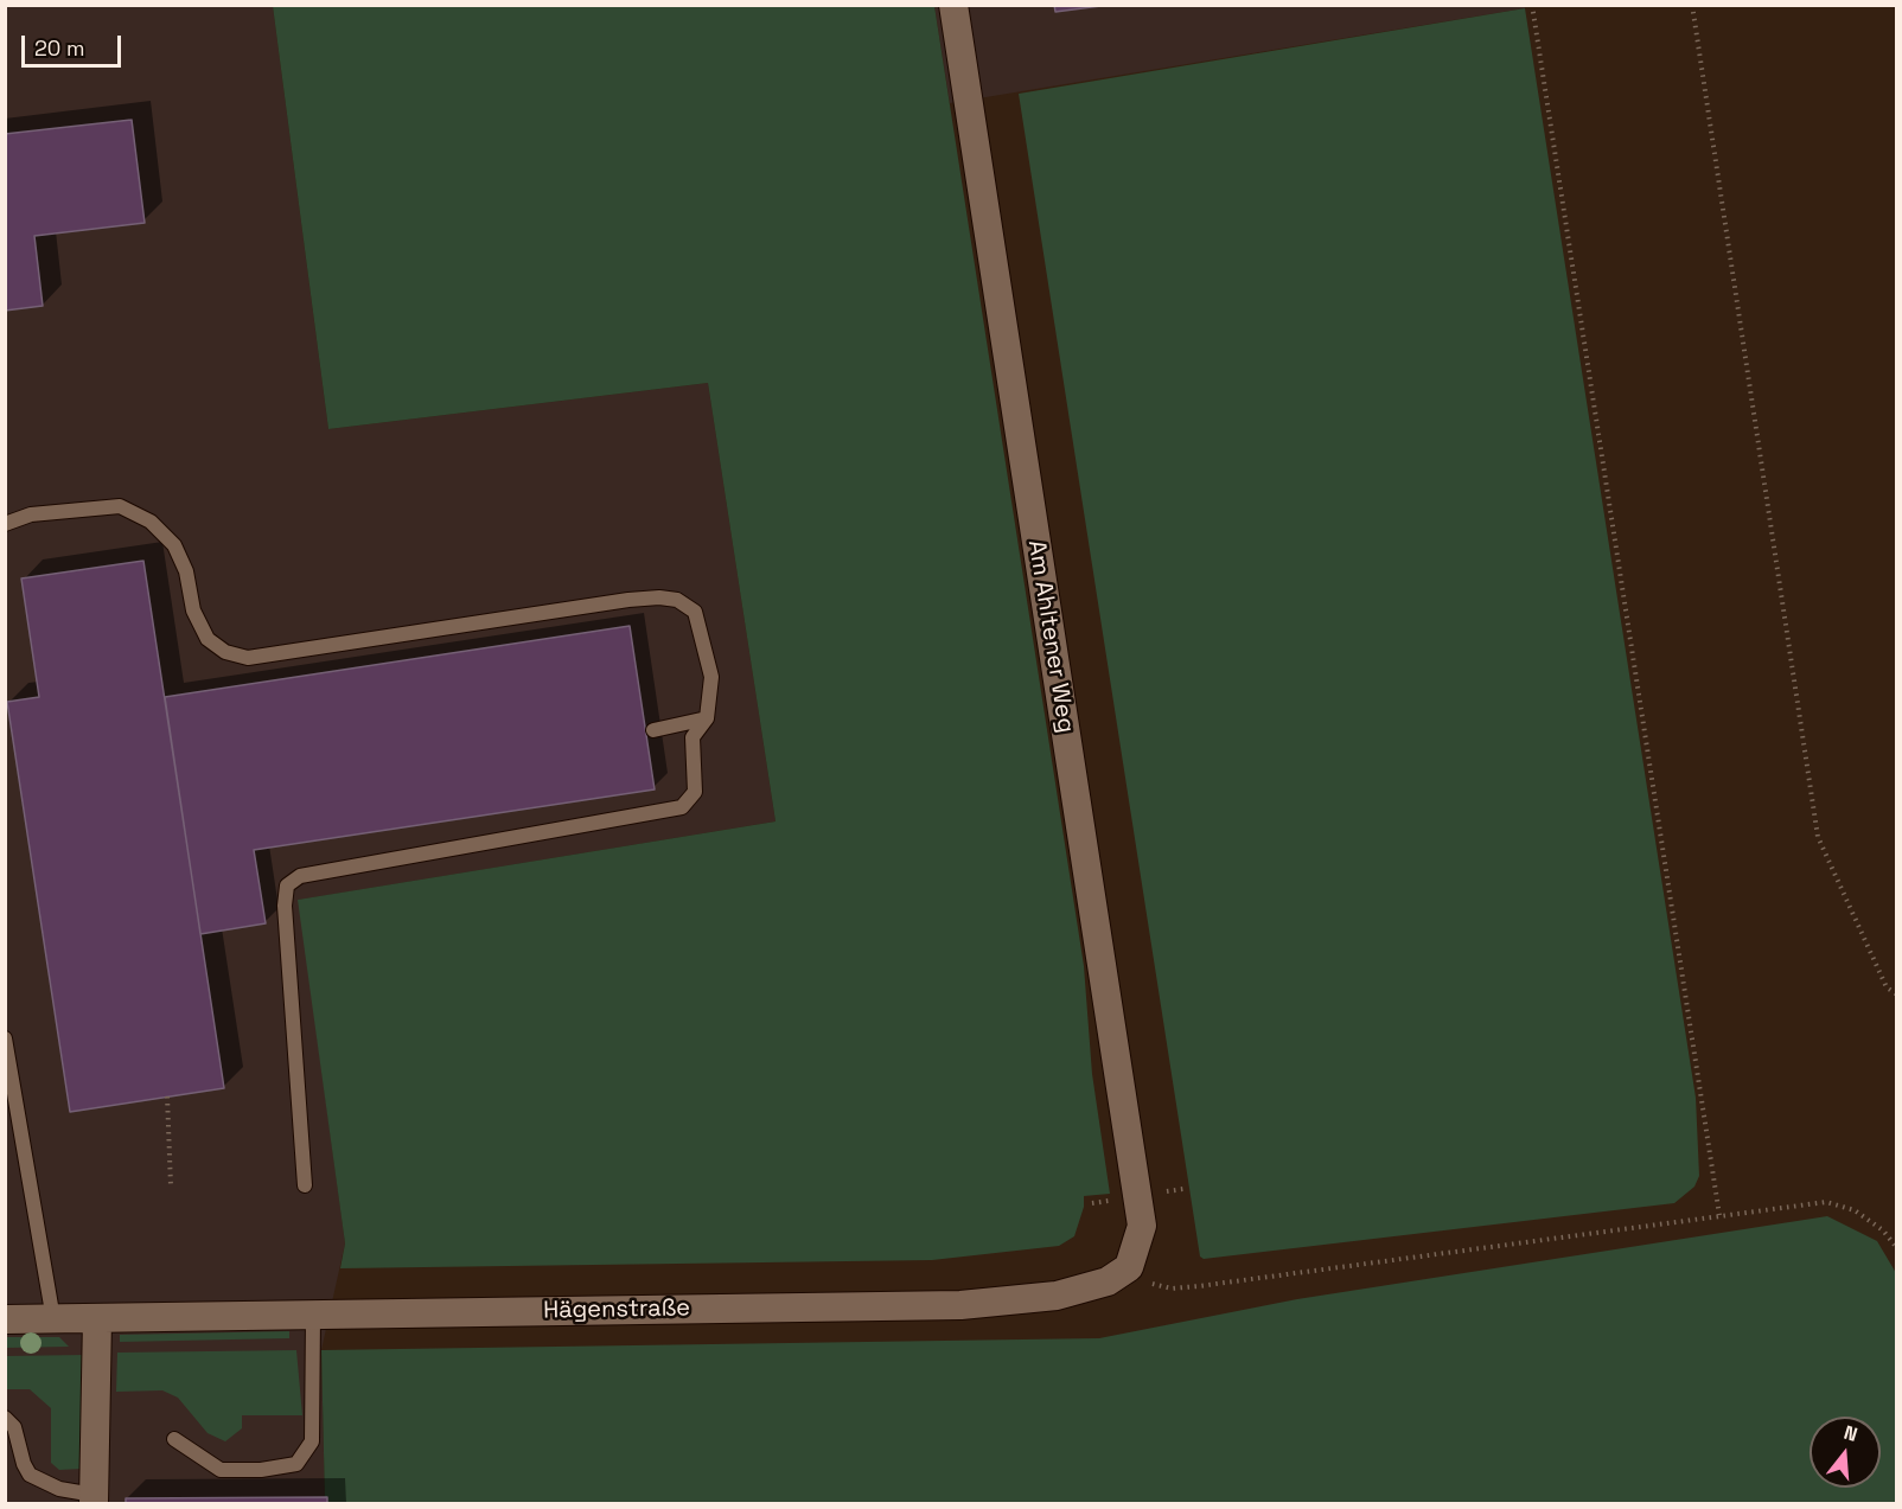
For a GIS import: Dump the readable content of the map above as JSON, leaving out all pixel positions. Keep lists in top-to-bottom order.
{
  "streets": {
    "street": ["Am Ahltener Weg", "Hägenstraße"]
  },
  "crossings": [
    ["Am Ahltener Weg", "Hägenstraße"]
  ],
  "scale_bar": "20 m",
  "north": "top"
}
